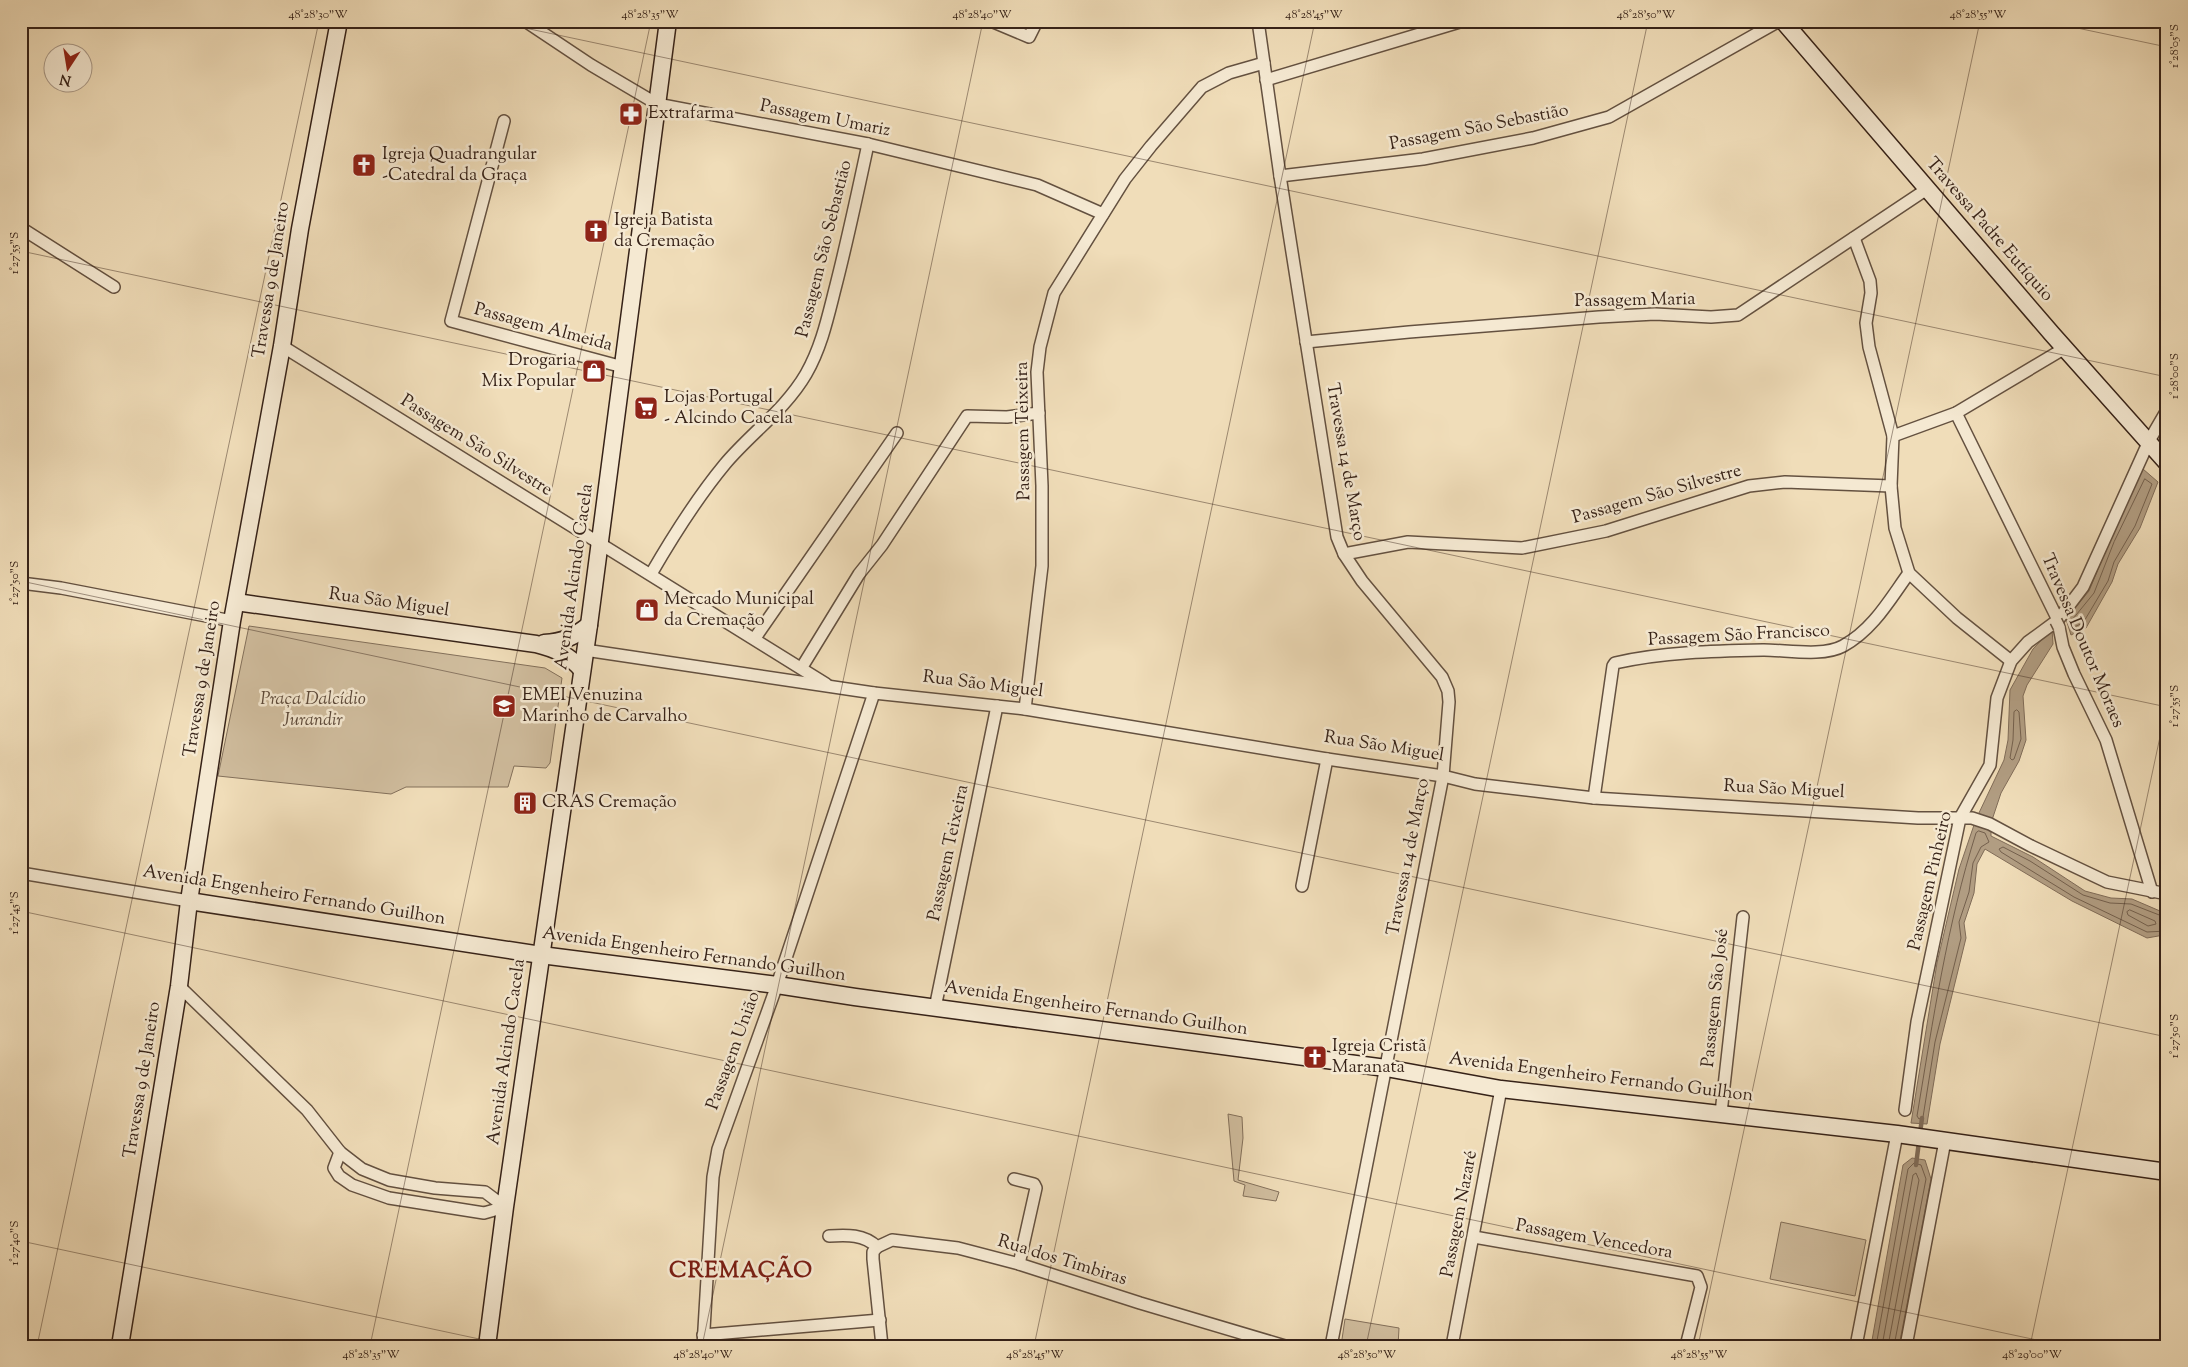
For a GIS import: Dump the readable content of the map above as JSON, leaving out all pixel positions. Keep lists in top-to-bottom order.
{
  "streets": {
    "main road": [
      "Travessa Padre Eutíquio",
      "Travessa 9 de Janeiro",
      "Avenida Alcindo Cacela",
      "Rua São Miguel",
      "Avenida Engenheiro Fernando Guilhon"
    ],
    "street": [
      "Passagem Umariz",
      "Passagem São Sebastião",
      "Passagem Maria",
      "Passagem Almeida",
      "Passagem Teixeira",
      "Passagem São Silvestre",
      "Travessa 14 de Março",
      "Passagem São Francisco",
      "Travessa Doutor Moraes",
      "Passagem Pinheiro",
      "Passagem São José",
      "Passagem União",
      "Passagem Nazaré",
      "Passagem Vencedora",
      "Rua dos Timbiras"
    ]
  },
  "crossings": [
    ["Passagem Umariz", "Passagem São Sebastião"],
    ["Passagem Umariz", "Passagem Teixeira"],
    ["Passagem Umariz", "Avenida Alcindo Cacela"],
    ["Passagem São Sebastião", "Travessa Padre Eutíquio"],
    ["Passagem São Sebastião", "Passagem São Silvestre"],
    ["Passagem São Sebastião", "Travessa 14 de Março"],
    ["Travessa Padre Eutíquio", "Passagem Maria"],
    ["Travessa Padre Eutíquio", "Passagem Pinheiro"],
    ["Travessa 9 de Janeiro", "Passagem São Silvestre"],
    ["Travessa 9 de Janeiro", "Rua São Miguel"],
    ["Travessa 9 de Janeiro", "Avenida Engenheiro Fernando Guilhon"],
    ["Passagem Maria", "Travessa 14 de Março"],
    ["Passagem Almeida", "Avenida Alcindo Cacela"],
    ["Passagem Teixeira", "Travessa 14 de Março"],
    ["Passagem Teixeira", "Rua São Miguel"],
    ["Passagem Teixeira", "Avenida Engenheiro Fernando Guilhon"],
    ["Passagem São Silvestre", "Travessa 14 de Março"],
    ["Passagem São Silvestre", "Avenida Alcindo Cacela"],
    ["Passagem São Silvestre", "Rua São Miguel"],
    ["Travessa 14 de Março", "Rua São Miguel"],
    ["Travessa 14 de Março", "Avenida Engenheiro Fernando Guilhon"],
    ["Avenida Alcindo Cacela", "Rua São Miguel"],
    ["Avenida Alcindo Cacela", "Avenida Engenheiro Fernando Guilhon"],
    ["Rua São Miguel", "Passagem São Francisco"],
    ["Rua São Miguel", "Travessa Doutor Moraes"],
    ["Rua São Miguel", "Passagem Pinheiro"],
    ["Rua São Miguel", "Passagem União"],
    ["Travessa Doutor Moraes", "Passagem Pinheiro"],
    ["Avenida Engenheiro Fernando Guilhon", "Passagem São José"],
    ["Avenida Engenheiro Fernando Guilhon", "Passagem União"],
    ["Avenida Engenheiro Fernando Guilhon", "Passagem Nazaré"],
    ["Passagem Nazaré", "Passagem Vencedora"]
  ],
  "districts": ["CREMAÇÃO"],
  "parks": ["Praça Dalcídio Jurandir"],
  "places": {
    "pharmacy": ["Extrafarma"],
    "church": ["Igreja Quadrangular -Catedral da Graça", "Igreja Batista da Cremação", "Igreja Cristã Maranata"],
    "shop": ["Drogaria Mix Popular", "Mercado Municipal da Cremação"],
    "supermarket": ["Lojas Portugal - Alcindo Cacela"],
    "school or university": ["EMEI Venuzina Marinho de Carvalho"],
    "building": ["CRAS Cremação"]
  },
  "north": "bottom",
  "coordinates": [
    "48°28'30\"W",
    "48°28'35\"W",
    "48°28'40\"W",
    "48°28'45\"W",
    "48°28'50\"W",
    "48°28'55\"W",
    "1°28'05\"S",
    "1°27'55\"S",
    "1°28'00\"S",
    "1°27'50\"S",
    "1°27'45\"S",
    "1°27'40\"S",
    "48°29'00\"W"
  ]
}
